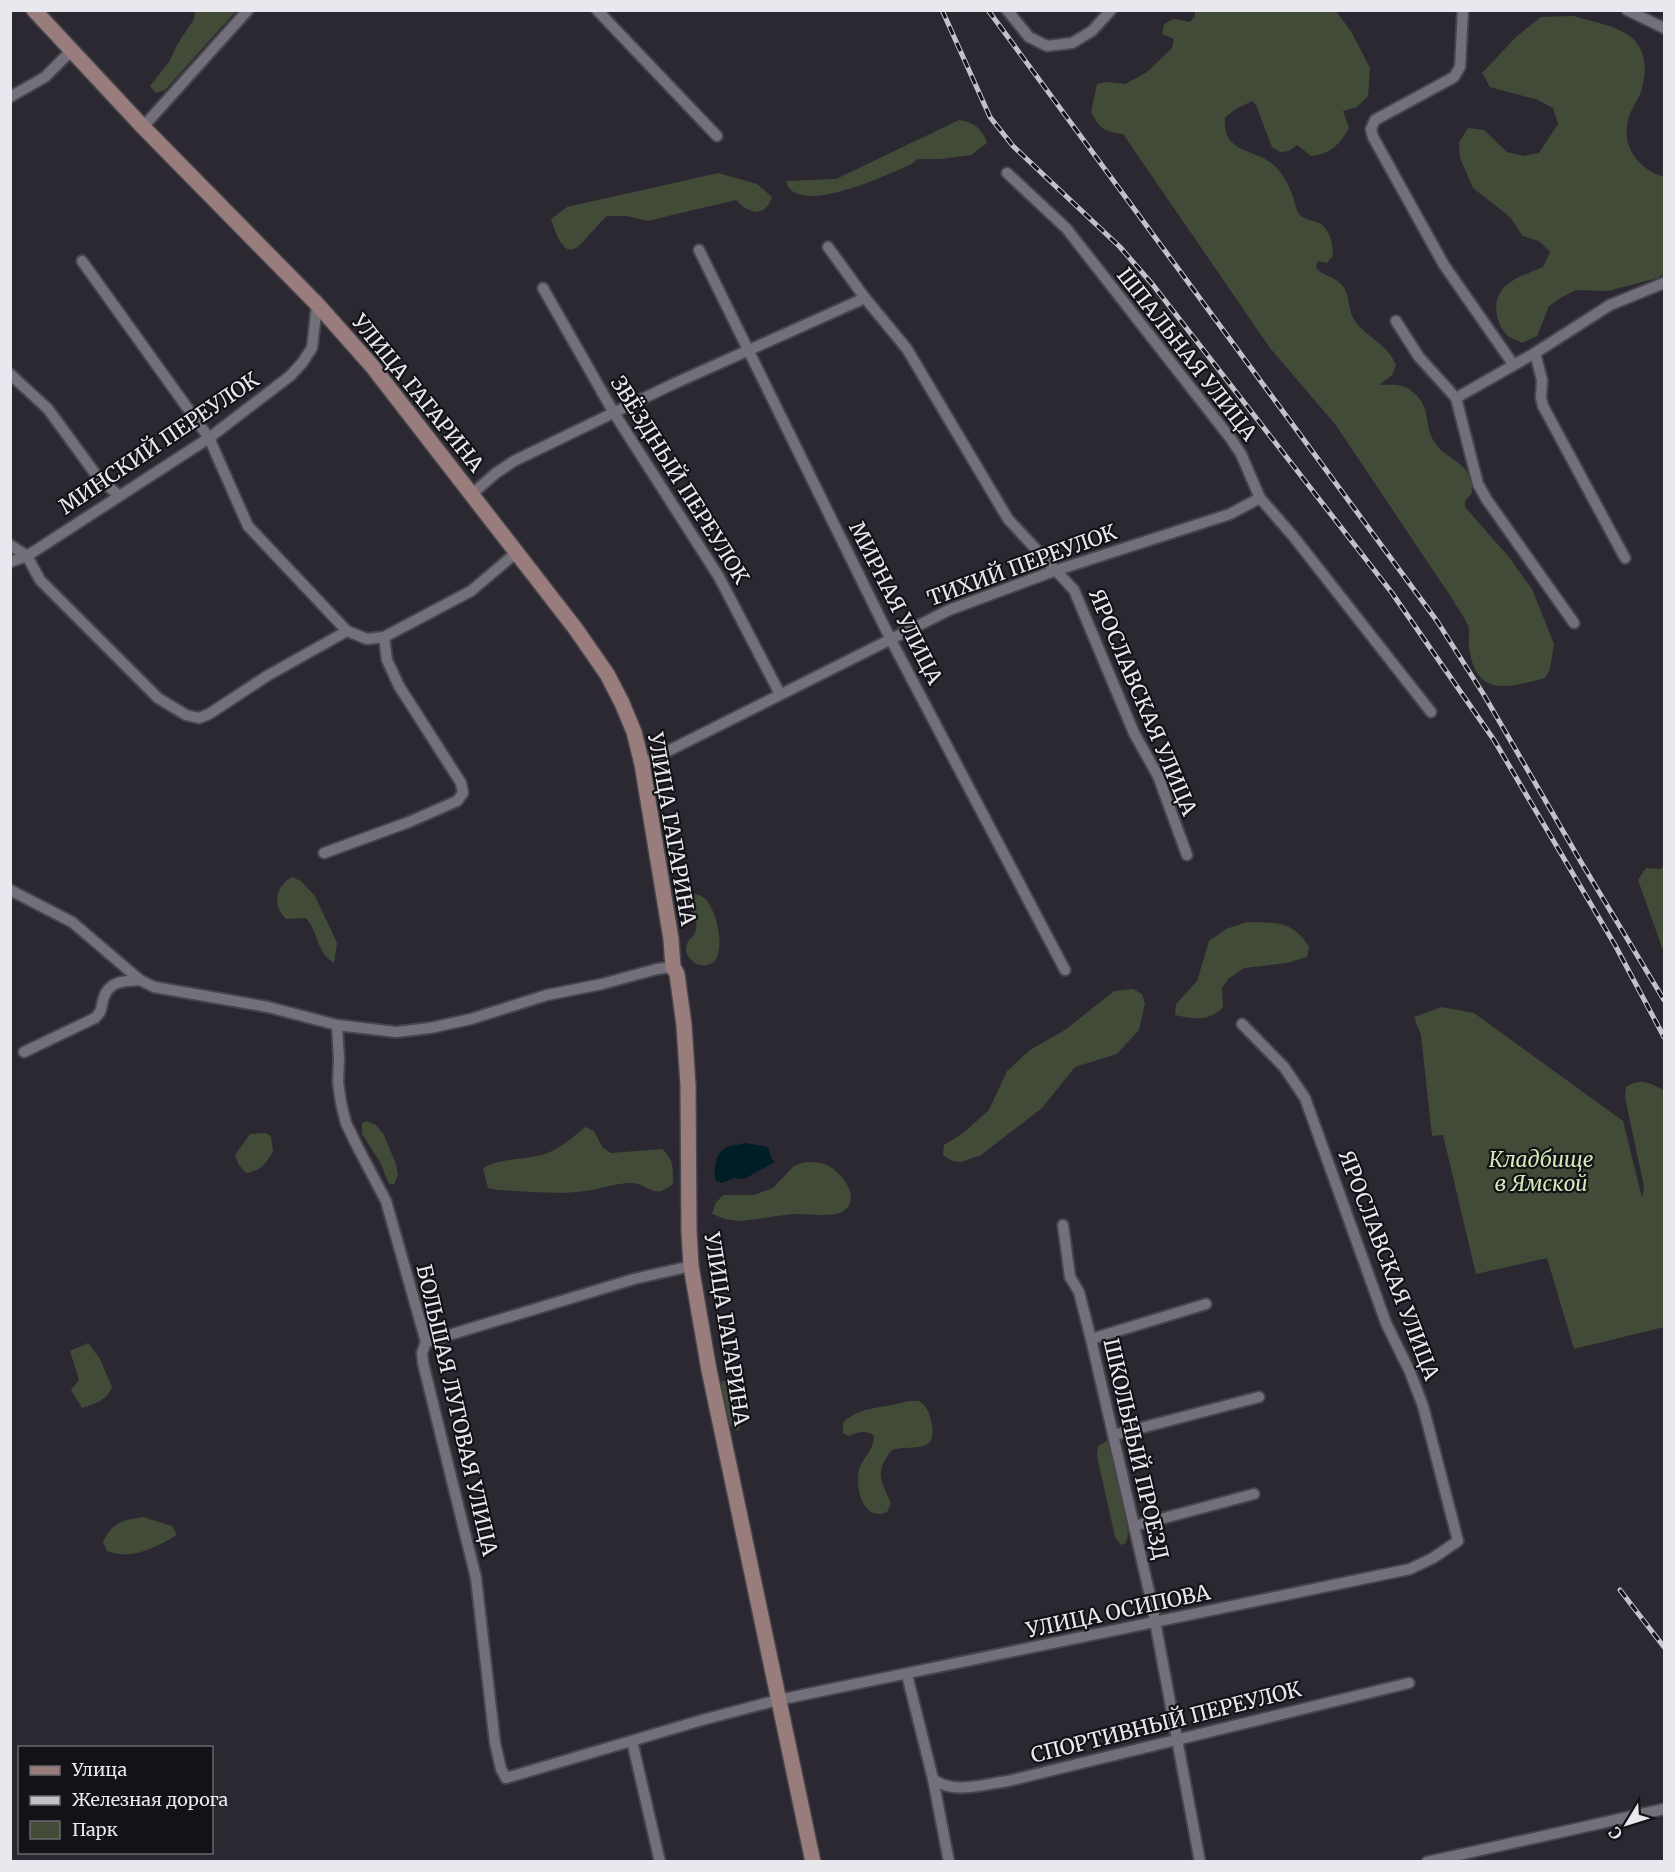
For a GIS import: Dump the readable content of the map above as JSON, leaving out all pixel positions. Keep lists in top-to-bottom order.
{
  "streets": {
    "main road": ["УЛИЦА ГАГАРИНА"],
    "street": [
      "ШПАЛЬНАЯ УЛИЦА",
      "МИНСКИЙ ПЕРЕУЛОК",
      "ЗВЁЗДНЫЙ ПЕРЕУЛОК",
      "ТИХИЙ ПЕРЕУЛОК",
      "МИРНАЯ УЛИЦА",
      "ЯРОСЛАВСКАЯ УЛИЦА",
      "БОЛЬШАЯ ЛУГОВАЯ УЛИЦА",
      "ШКОЛЬНЫЙ ПРОЕЗД",
      "УЛИЦА ОСИПОВА",
      "СПОРТИВНЫЙ ПЕРЕУЛОК"
    ]
  },
  "crossings": [
    ["ШПАЛЬНАЯ УЛИЦА", "ТИХИЙ ПЕРЕУЛОК"],
    ["УЛИЦА ГАГАРИНА", "МИНСКИЙ ПЕРЕУЛОК"],
    ["УЛИЦА ГАГАРИНА", "ТИХИЙ ПЕРЕУЛОК"],
    ["УЛИЦА ГАГАРИНА", "УЛИЦА ОСИПОВА"],
    ["ЗВЁЗДНЫЙ ПЕРЕУЛОК", "ТИХИЙ ПЕРЕУЛОК"],
    ["ТИХИЙ ПЕРЕУЛОК", "МИРНАЯ УЛИЦА"],
    ["ТИХИЙ ПЕРЕУЛОК", "ЯРОСЛАВСКАЯ УЛИЦА"],
    ["ЯРОСЛАВСКАЯ УЛИЦА", "УЛИЦА ОСИПОВА"],
    ["БОЛЬШАЯ ЛУГОВАЯ УЛИЦА", "УЛИЦА ОСИПОВА"],
    ["ШКОЛЬНЫЙ ПРОЕЗД", "УЛИЦА ОСИПОВА"],
    ["ШКОЛЬНЫЙ ПРОЕЗД", "СПОРТИВНЫЙ ПЕРЕУЛОК"]
  ],
  "parks": ["Кладбище в Ямской"],
  "legend": ["Улица", "Железная дорога", "Парк"],
  "north": "bottom left"
}
